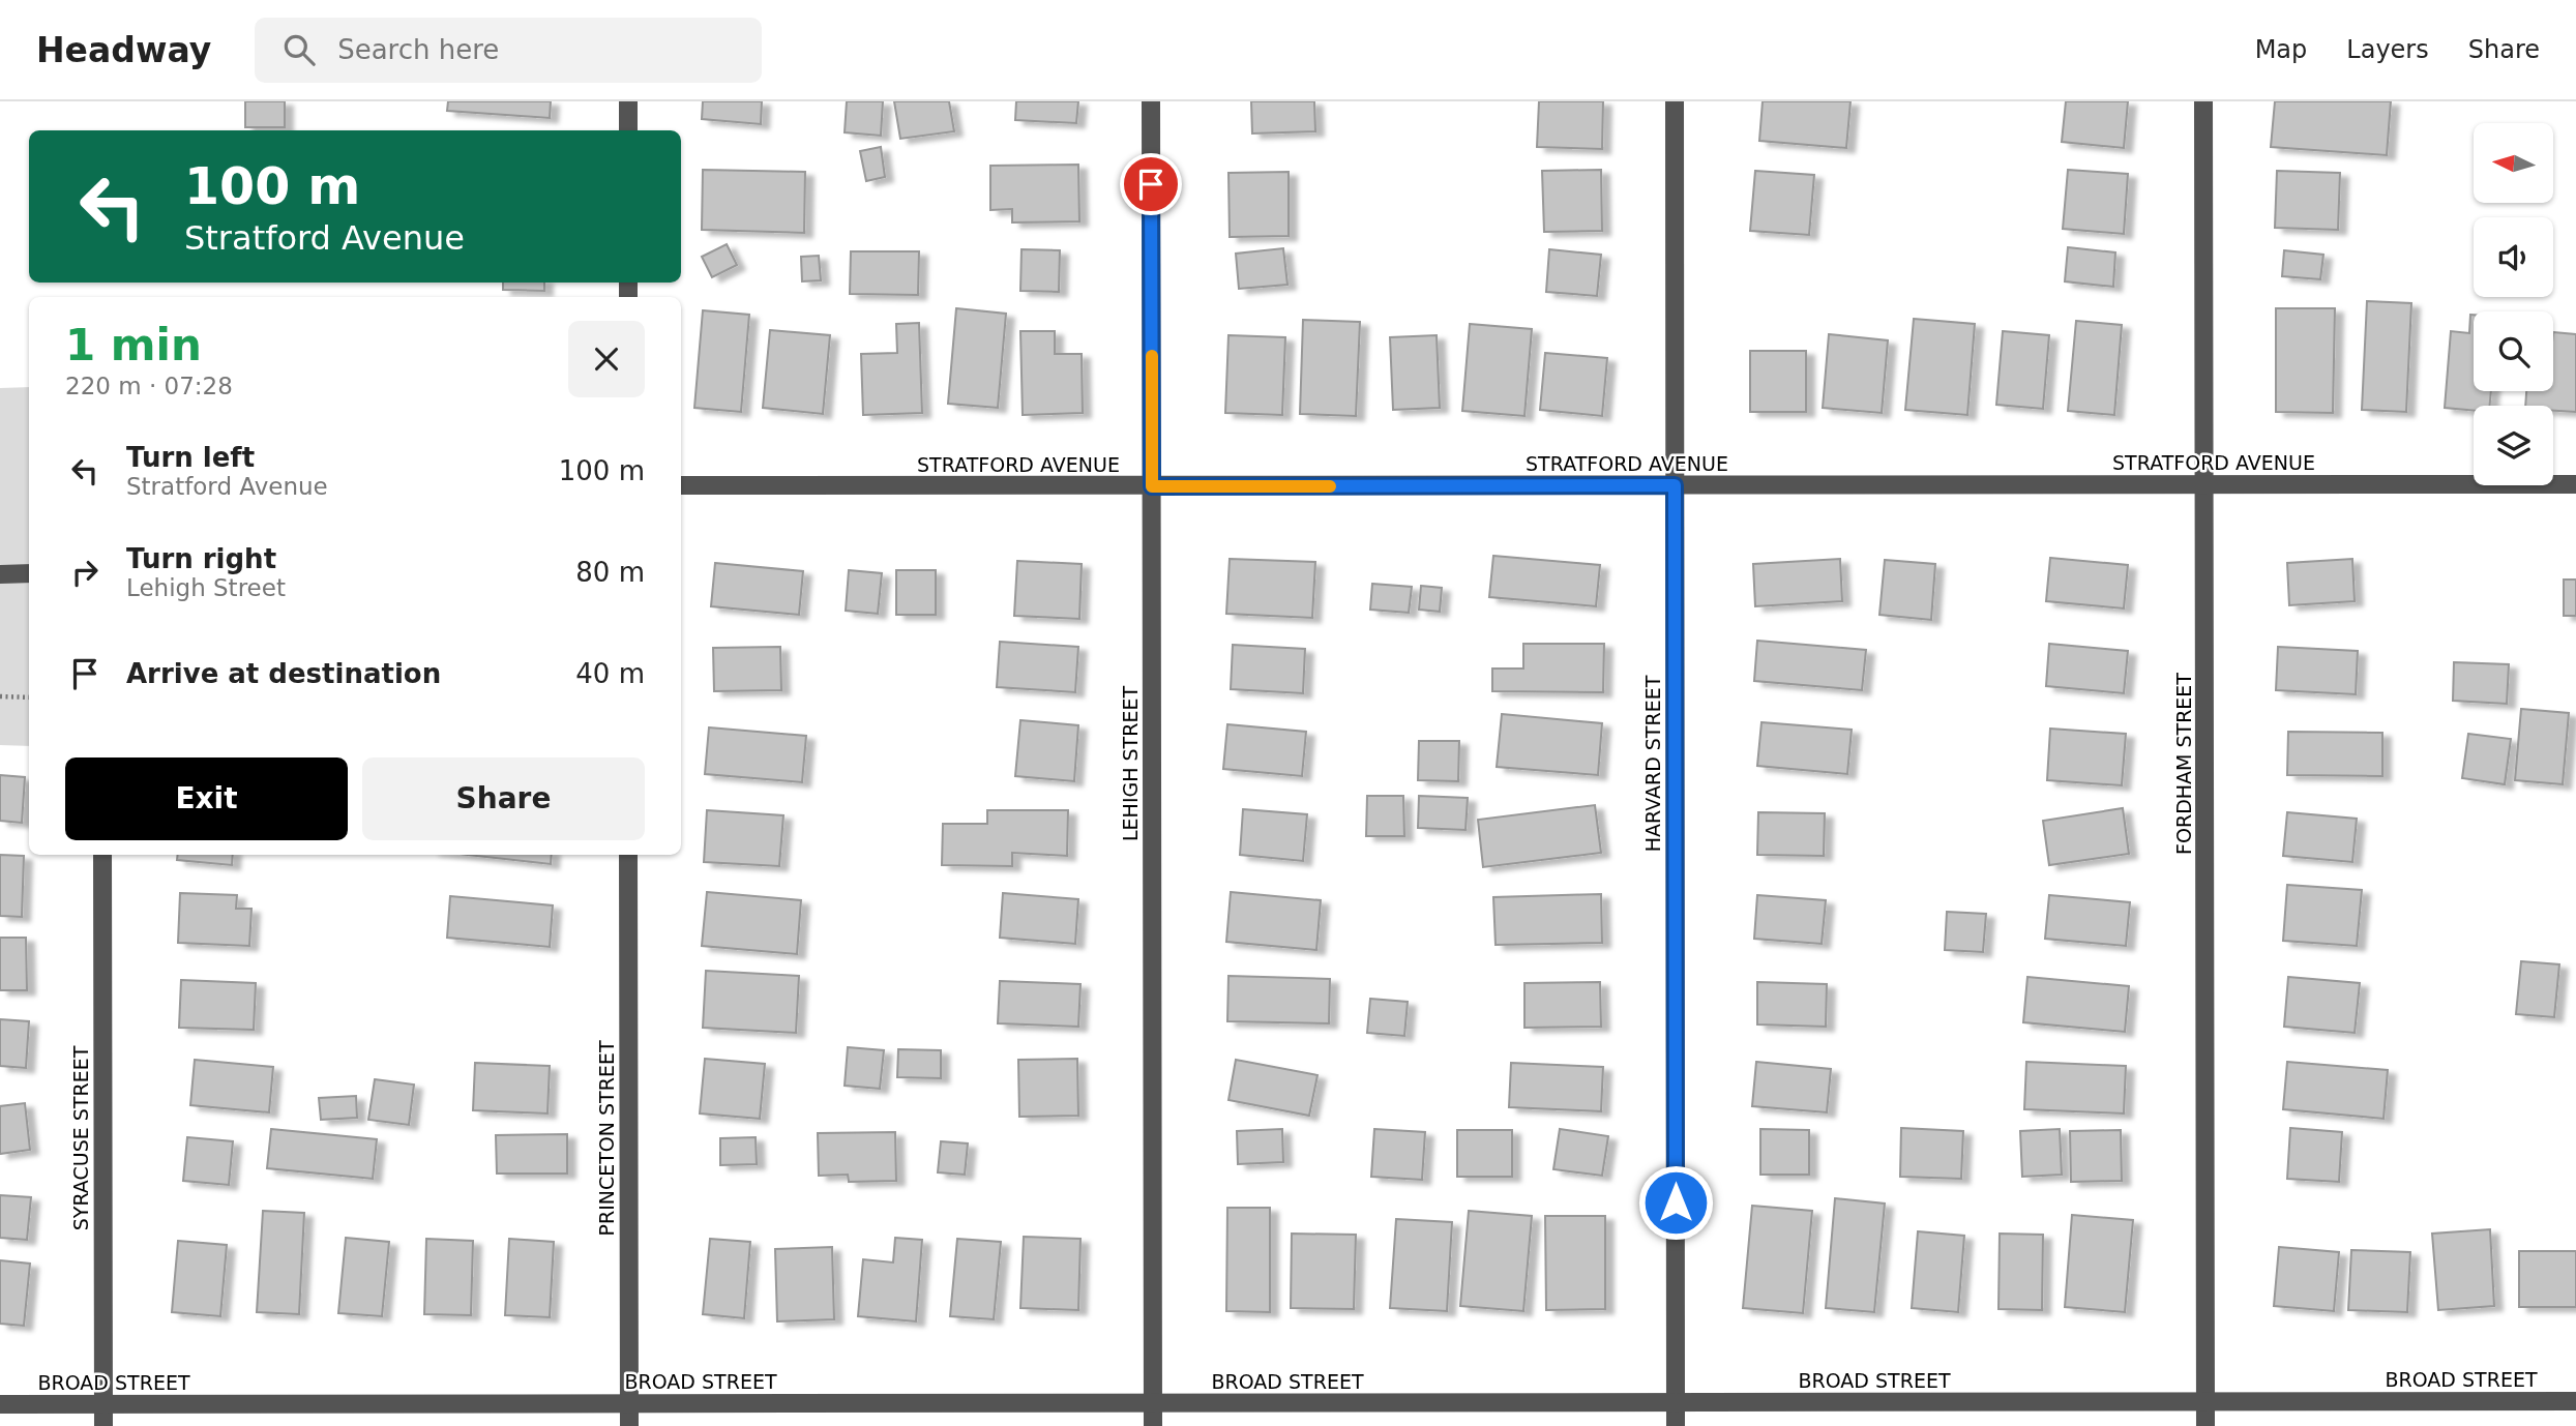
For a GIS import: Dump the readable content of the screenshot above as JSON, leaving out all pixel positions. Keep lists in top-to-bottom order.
{
  "streets": {
    "street": [
      "STRATFORD AVENUE",
      "LEHIGH STREET",
      "HARVARD STREET",
      "FORDHAM STREET",
      "SYRACUSE STREET",
      "PRINCETON STREET",
      "BROAD STREET"
    ]
  },
  "crossings": [
    ["STRATFORD AVENUE", "LEHIGH STREET"],
    ["STRATFORD AVENUE", "HARVARD STREET"],
    ["STRATFORD AVENUE", "FORDHAM STREET"],
    ["LEHIGH STREET", "BROAD STREET"],
    ["HARVARD STREET", "BROAD STREET"],
    ["FORDHAM STREET", "BROAD STREET"],
    ["SYRACUSE STREET", "BROAD STREET"],
    ["PRINCETON STREET", "BROAD STREET"]
  ],
  "north": "left",
  "page": {
    "header": "Headway",
    "search": "Search here",
    "nav": ["Map", "Layers", "Share"],
    "turn": ["100 m", "Stratford Avenue"],
    "heading": ["1 min", "220 m · 07:28"],
    "list": [
      {
        "name": "Turn left",
        "note": "Stratford Avenue",
        "value": "100 m"
      },
      {
        "name": "Turn right",
        "note": "Lehigh Street",
        "value": "80 m"
      },
      {
        "name": "Arrive at destination",
        "value": "40 m"
      }
    ],
    "buttons": ["Exit", "Share"]
  }
}
